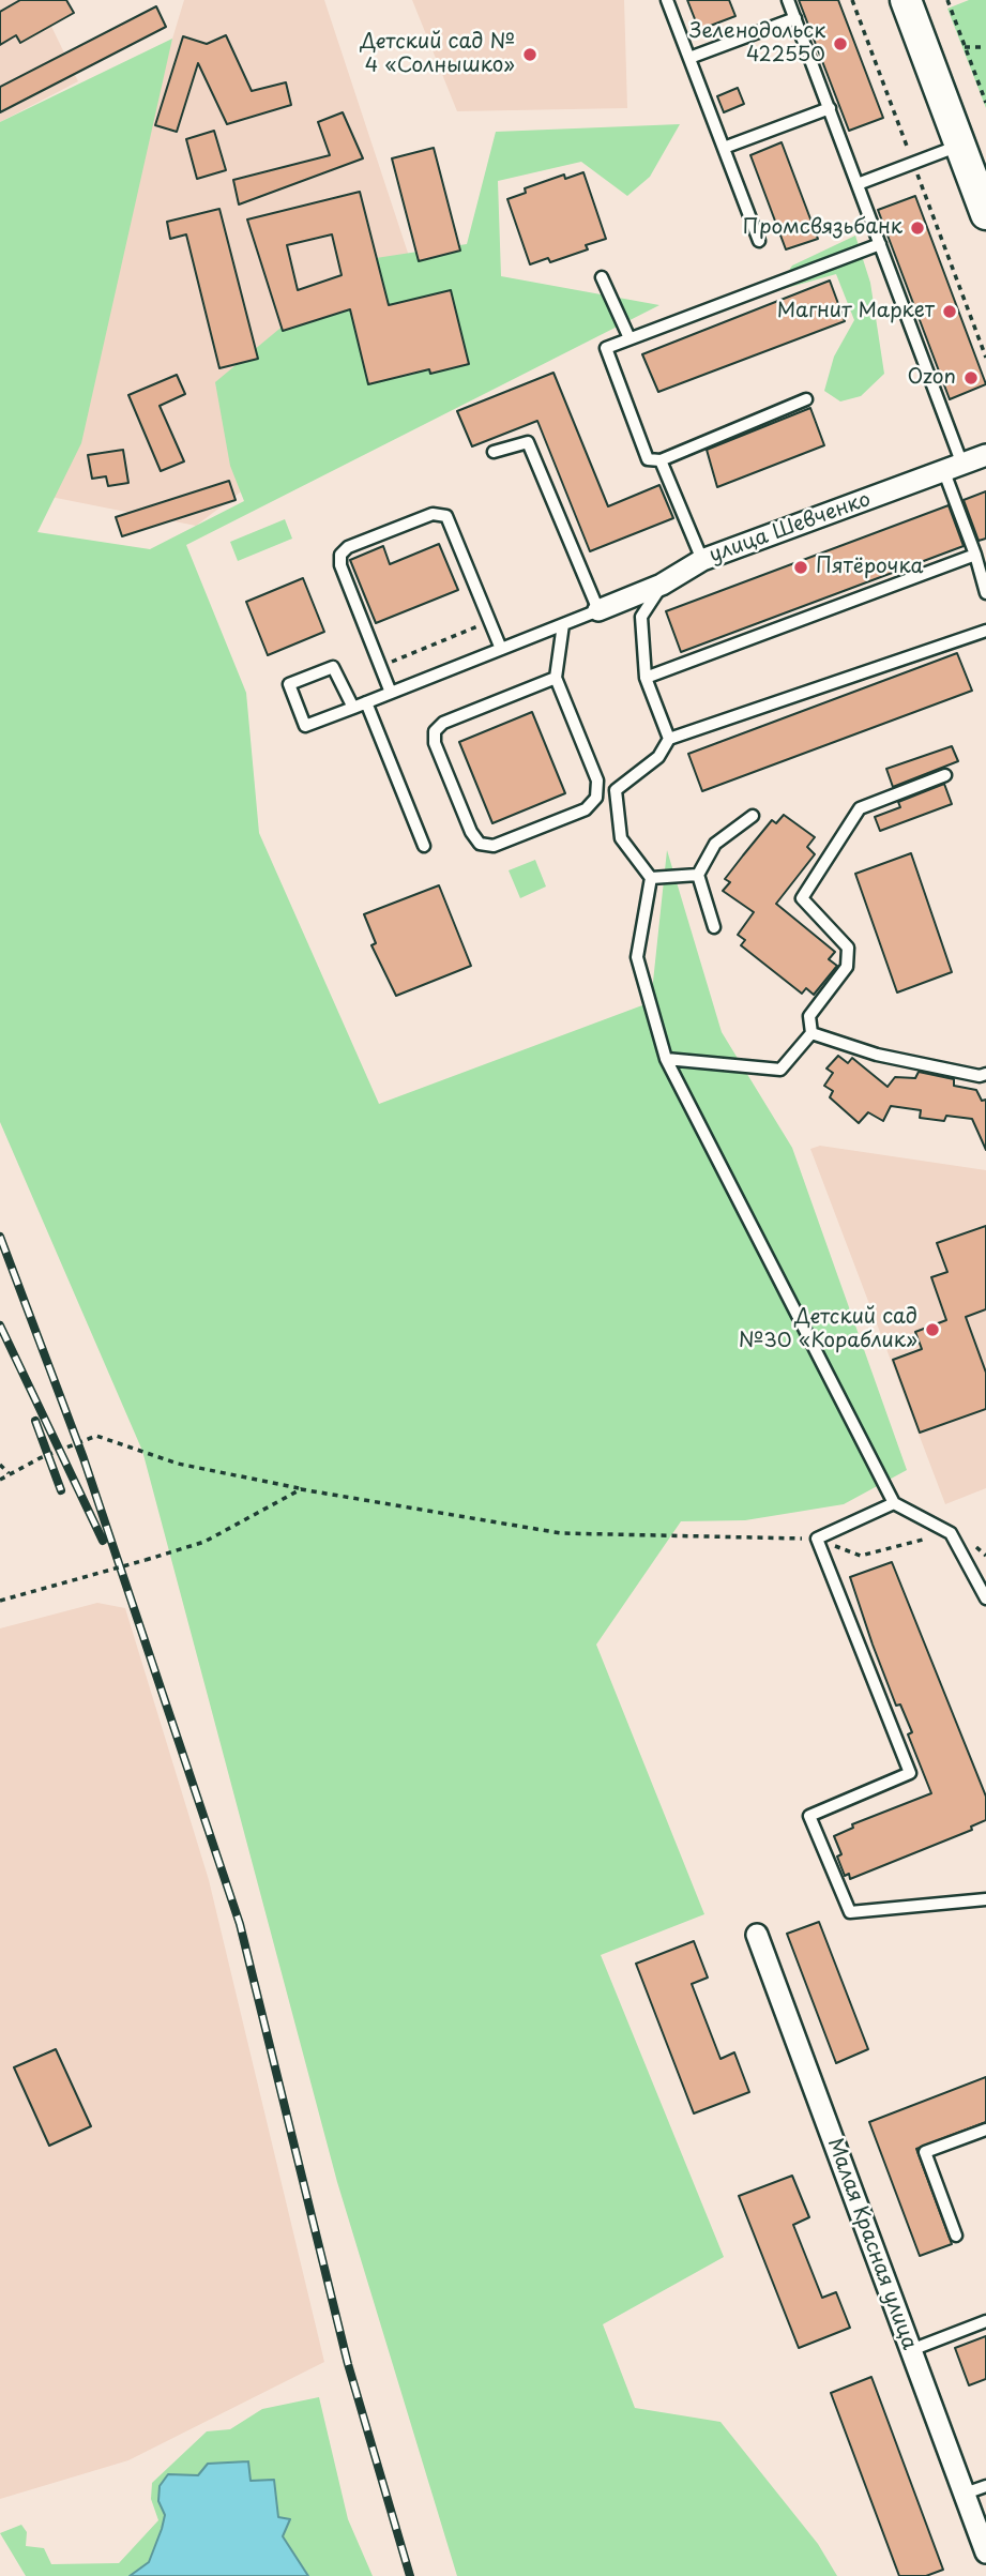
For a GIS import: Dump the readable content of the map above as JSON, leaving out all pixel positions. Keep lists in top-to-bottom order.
{
  "streets": {
    "street": ["улица Шевченко", "Малая Красная улица"]
  },
  "places": [
    "Зеленодольск 422550",
    "Детский сад № 4 «Солнышко»",
    "Промсвязьбанк",
    "Магнит Маркет",
    "Ozon",
    "Пятёрочка",
    "Детский сад №30 «Кораблик»"
  ]
}
